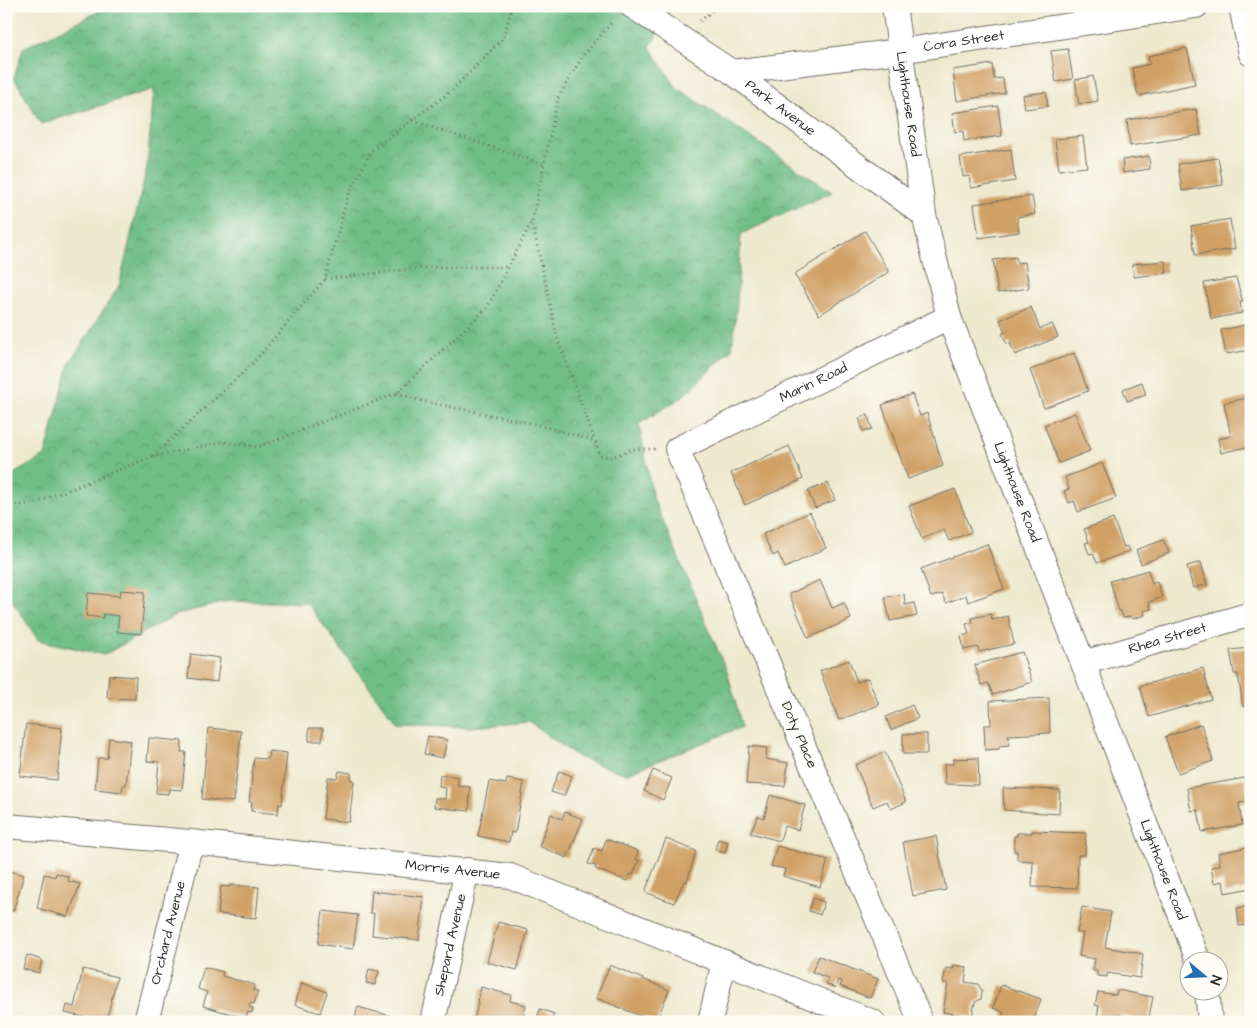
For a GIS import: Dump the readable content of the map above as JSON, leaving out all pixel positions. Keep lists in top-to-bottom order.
{
  "streets": {
    "street": [
      "Cora Street",
      "Lighthouse Road",
      "Park Avenue",
      "Marin Road",
      "Rhea Street",
      "Doty Place",
      "Morris Avenue",
      "Orchard Avenue",
      "Shepard Avenue"
    ]
  },
  "crossings": [
    ["Cora Street", "Lighthouse Road"],
    ["Cora Street", "Park Avenue"],
    ["Lighthouse Road", "Park Avenue"],
    ["Lighthouse Road", "Marin Road"],
    ["Lighthouse Road", "Rhea Street"],
    ["Marin Road", "Doty Place"],
    ["Morris Avenue", "Orchard Avenue"],
    ["Morris Avenue", "Shepard Avenue"]
  ],
  "north": "right"
}
